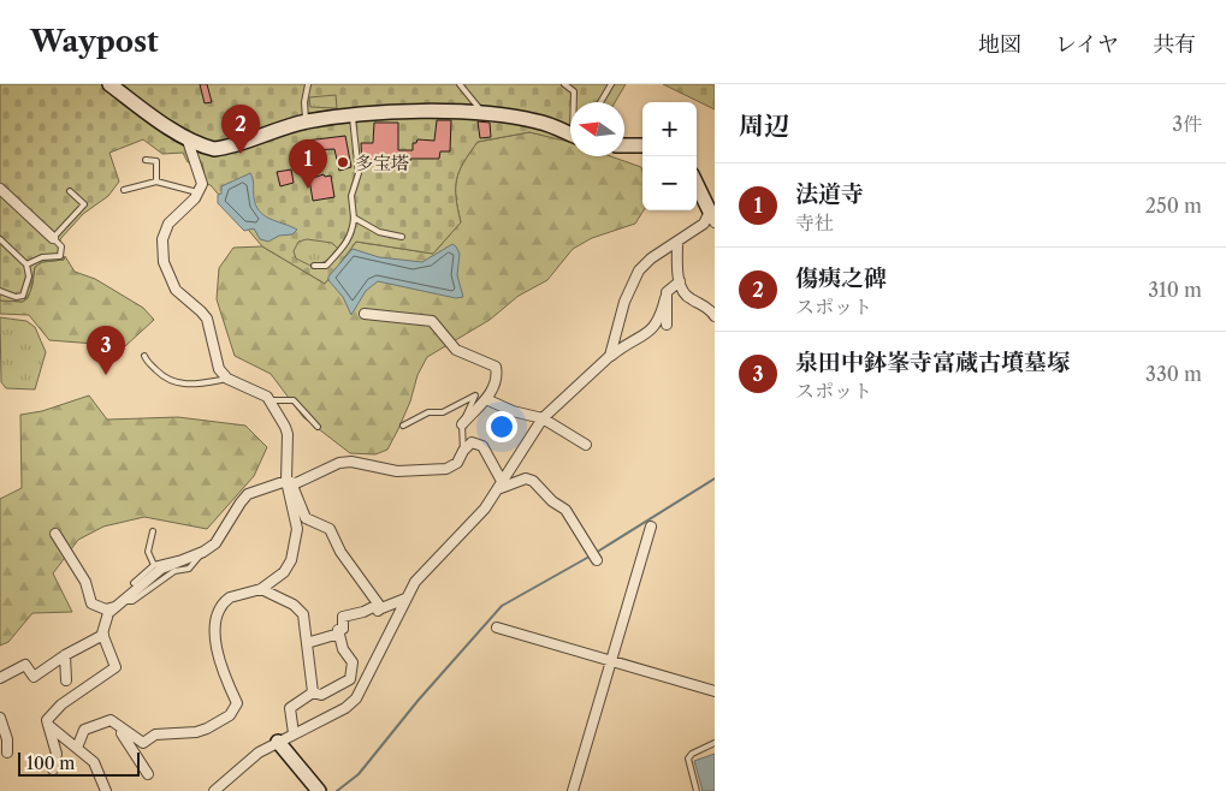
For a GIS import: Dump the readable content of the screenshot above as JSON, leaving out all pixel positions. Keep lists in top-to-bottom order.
{
  "places": ["多宝塔"],
  "scale_bar": "100 m",
  "north": "left",
  "page": {
    "header": "Waypost",
    "nav": ["地図", "レイヤ", "共有"],
    "heading": ["周辺", "3件"],
    "map_buttons": ["+", "−"],
    "pins": ["2", "1", "3"],
    "list": [
      {
        "mark": "1",
        "name": "法道寺",
        "note": "寺社",
        "value": "250 m"
      },
      {
        "mark": "2",
        "name": "傷痍之碑",
        "note": "スポット",
        "value": "310 m"
      },
      {
        "mark": "3",
        "name": "泉田中鉢峯寺富蔵古墳墓塚",
        "note": "スポット",
        "value": "330 m"
      }
    ],
    "scale": "100 m"
  }
}
